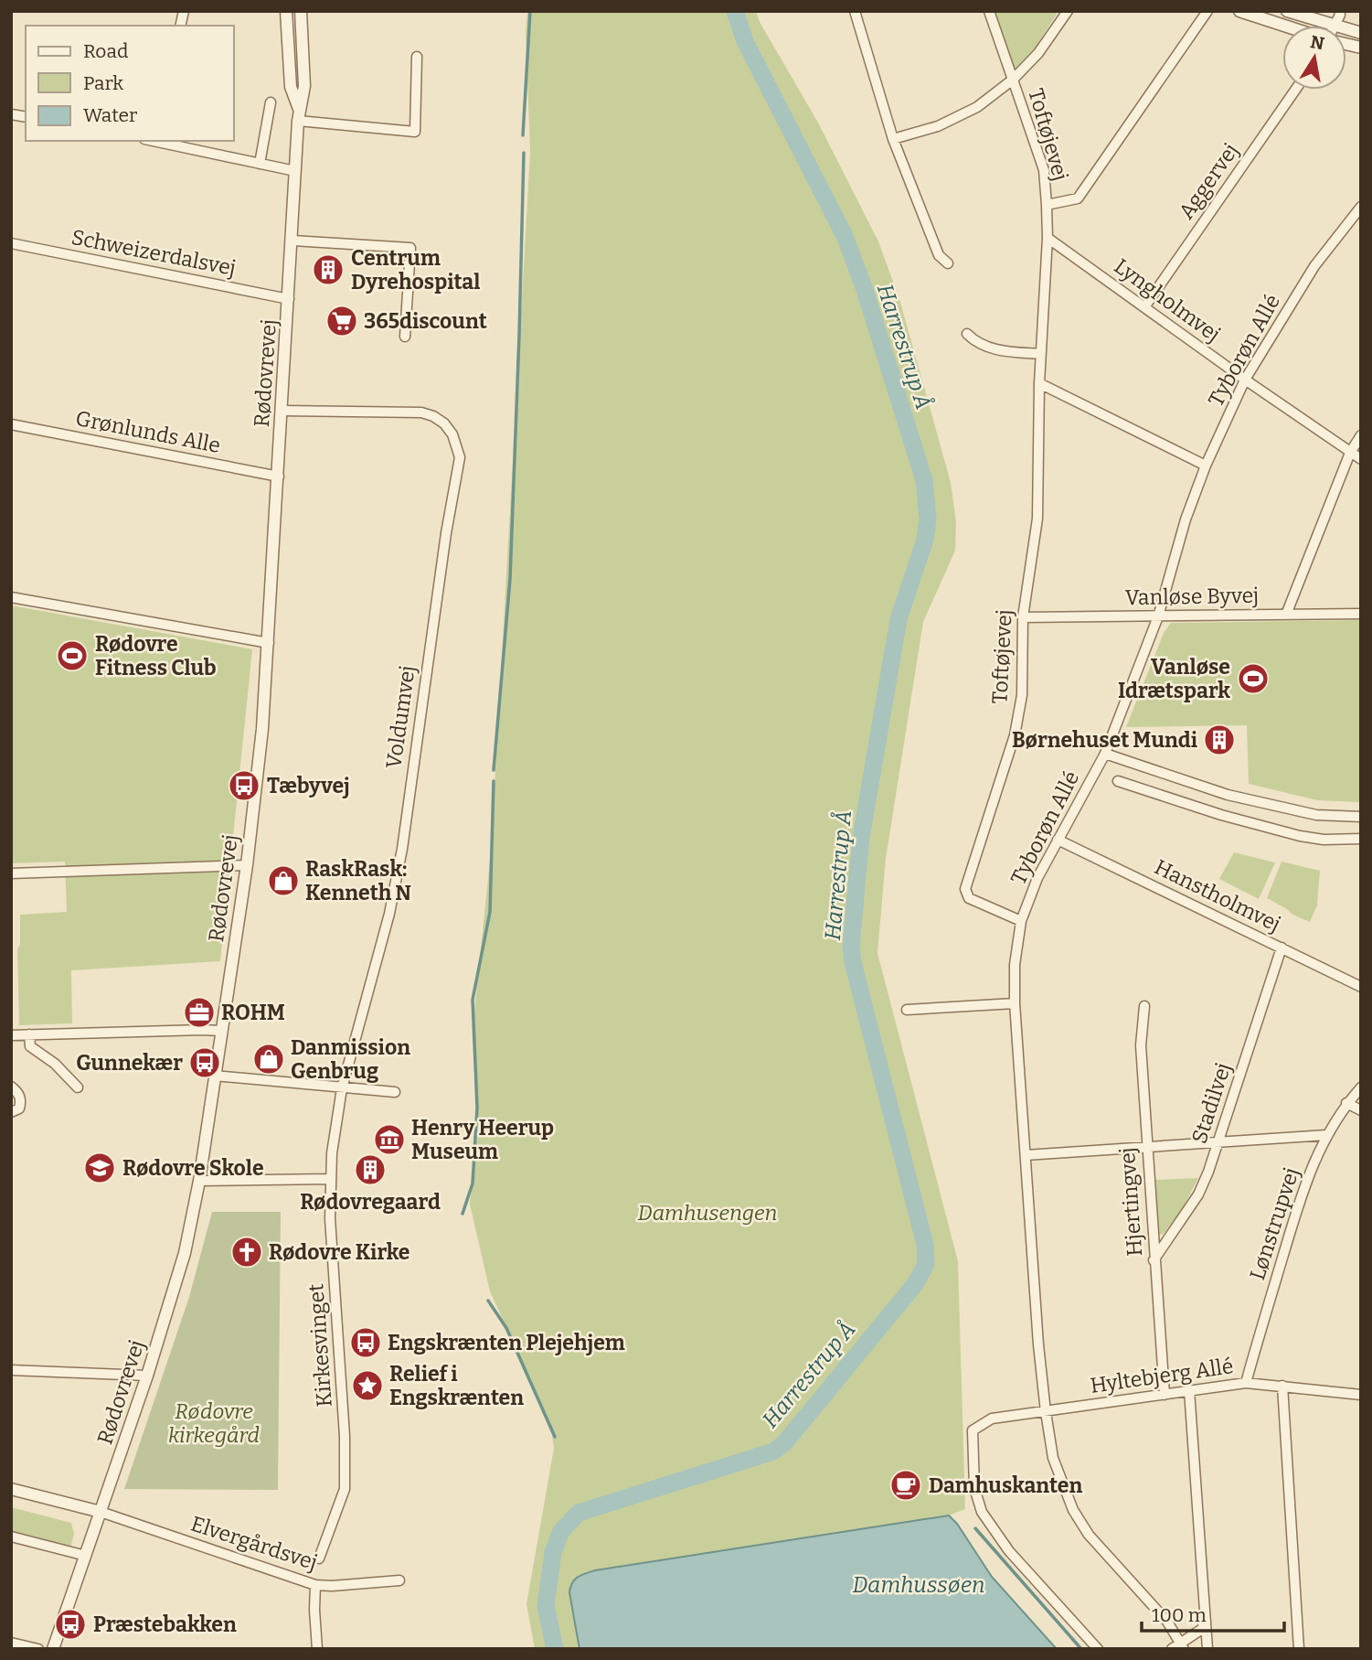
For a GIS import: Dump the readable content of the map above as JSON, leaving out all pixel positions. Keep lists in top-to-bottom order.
{
  "streets": {
    "street": [
      "Toftøjevej",
      "Aggervej",
      "Schweizerdalsvej",
      "Lyngholmvej",
      "Tyborøn Allé",
      "Rødovrevej",
      "Grønlunds Alle",
      "Vanløse Byvej",
      "Voldumvej",
      "Hanstholmvej",
      "Stadilvej",
      "Hjertingvej",
      "Lønstrupvej",
      "Kirkesvinget",
      "Hyltebjerg Allé",
      "Elvergårdsvej"
    ]
  },
  "crossings": [
    ["Toftøjevej", "Lyngholmvej"],
    ["Toftøjevej", "Tyborøn Allé"],
    ["Toftøjevej", "Vanløse Byvej"],
    ["Aggervej", "Lyngholmvej"],
    ["Schweizerdalsvej", "Rødovrevej"],
    ["Lyngholmvej", "Tyborøn Allé"],
    ["Tyborøn Allé", "Vanløse Byvej"],
    ["Tyborøn Allé", "Hanstholmvej"],
    ["Tyborøn Allé", "Hyltebjerg Allé"],
    ["Rødovrevej", "Grønlunds Alle"],
    ["Rødovrevej", "Voldumvej"],
    ["Rødovrevej", "Elvergårdsvej"],
    ["Voldumvej", "Kirkesvinget"],
    ["Hanstholmvej", "Stadilvej"],
    ["Stadilvej", "Hjertingvej"],
    ["Hjertingvej", "Hyltebjerg Allé"],
    ["Lønstrupvej", "Hyltebjerg Allé"]
  ],
  "water": ["Harrestrup Å", "Damhussøen"],
  "parks": ["Damhusengen", "Rødovre kirkegård"],
  "places": {
    "building": ["Centrum Dyrehospital", "Børnehuset Mundi", "Rødovregaard"],
    "supermarket": ["365discount"],
    "sports": ["Rødovre Fitness Club", "Vanløse Idrætspark"],
    "bus stop": [
      "Tæbyvej",
      "Gunnekær",
      "Engskrænten Plejehjem",
      "Præstebakken"
    ],
    "shop": ["RaskRask: Kenneth N", "Danmission Genbrug"],
    "office": ["ROHM"],
    "museum": ["Henry Heerup Museum"],
    "school or university": ["Rødovre Skole"],
    "church": ["Rødovre Kirke"],
    "place": ["Relief i Engskrænten"],
    "cafe": ["Damhuskanten"]
  },
  "legend": ["Road", "Park", "Water"],
  "scale_bar": "100 m",
  "north": "top"
}
